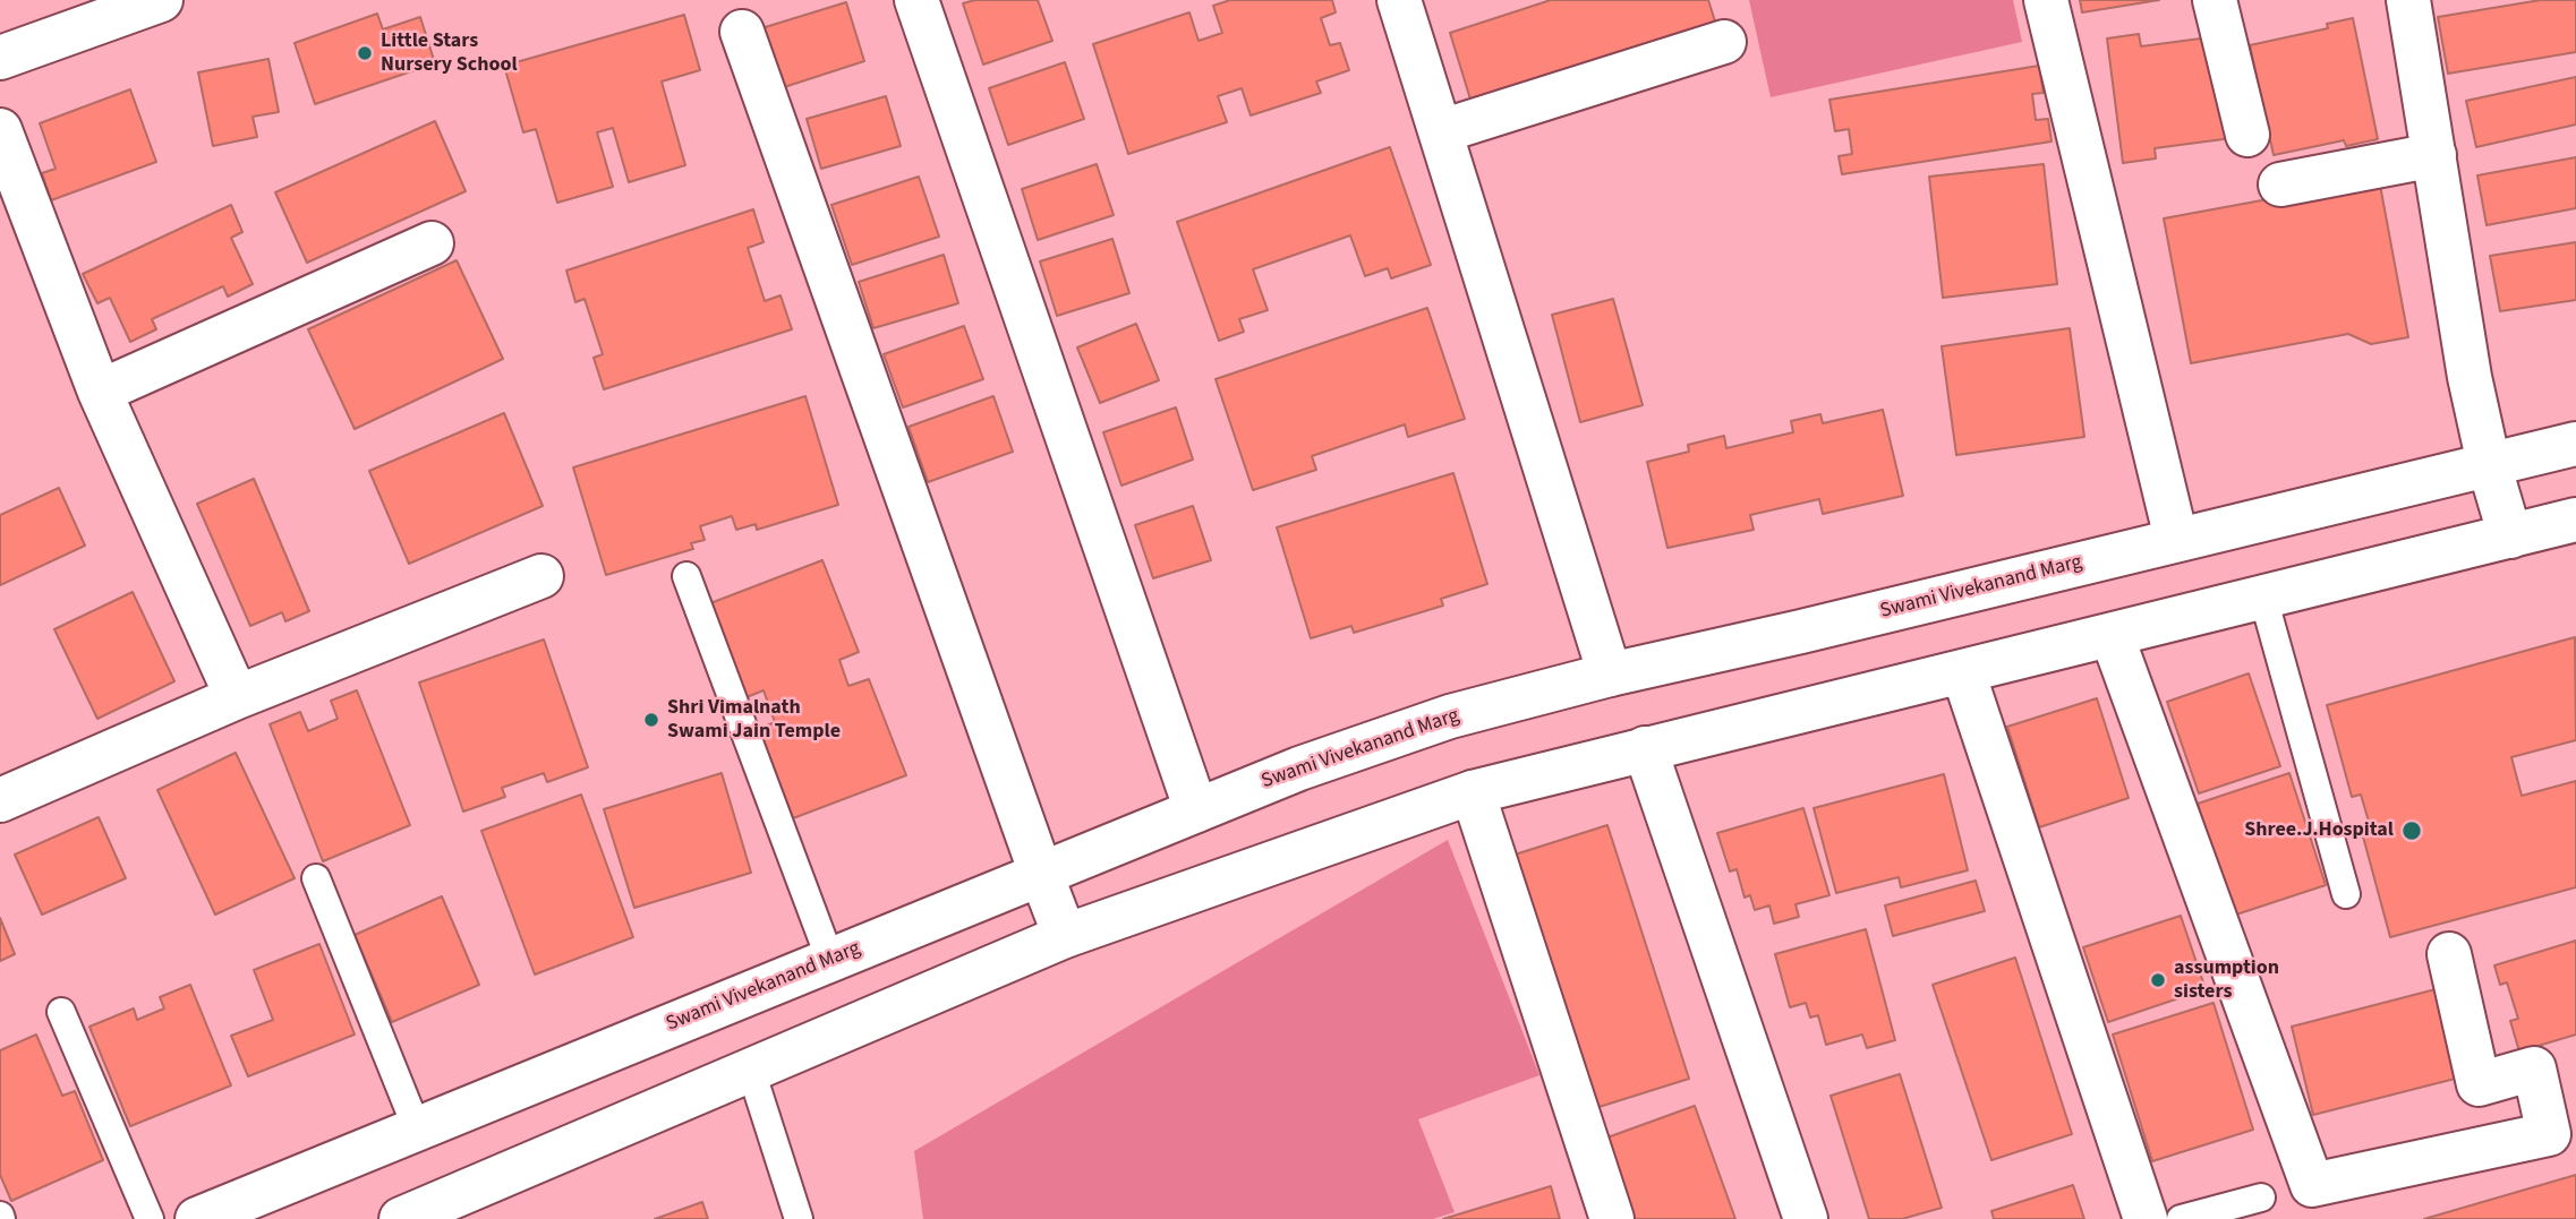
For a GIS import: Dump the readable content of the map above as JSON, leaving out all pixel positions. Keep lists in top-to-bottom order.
{
  "streets": {
    "street": ["Swami Vivekanand Marg"]
  },
  "places": [
    "Little Stars Nursery School",
    "Shri Vimalnath Swami Jain Temple",
    "Shree.J.Hospital",
    "assumption sisters"
  ]
}
